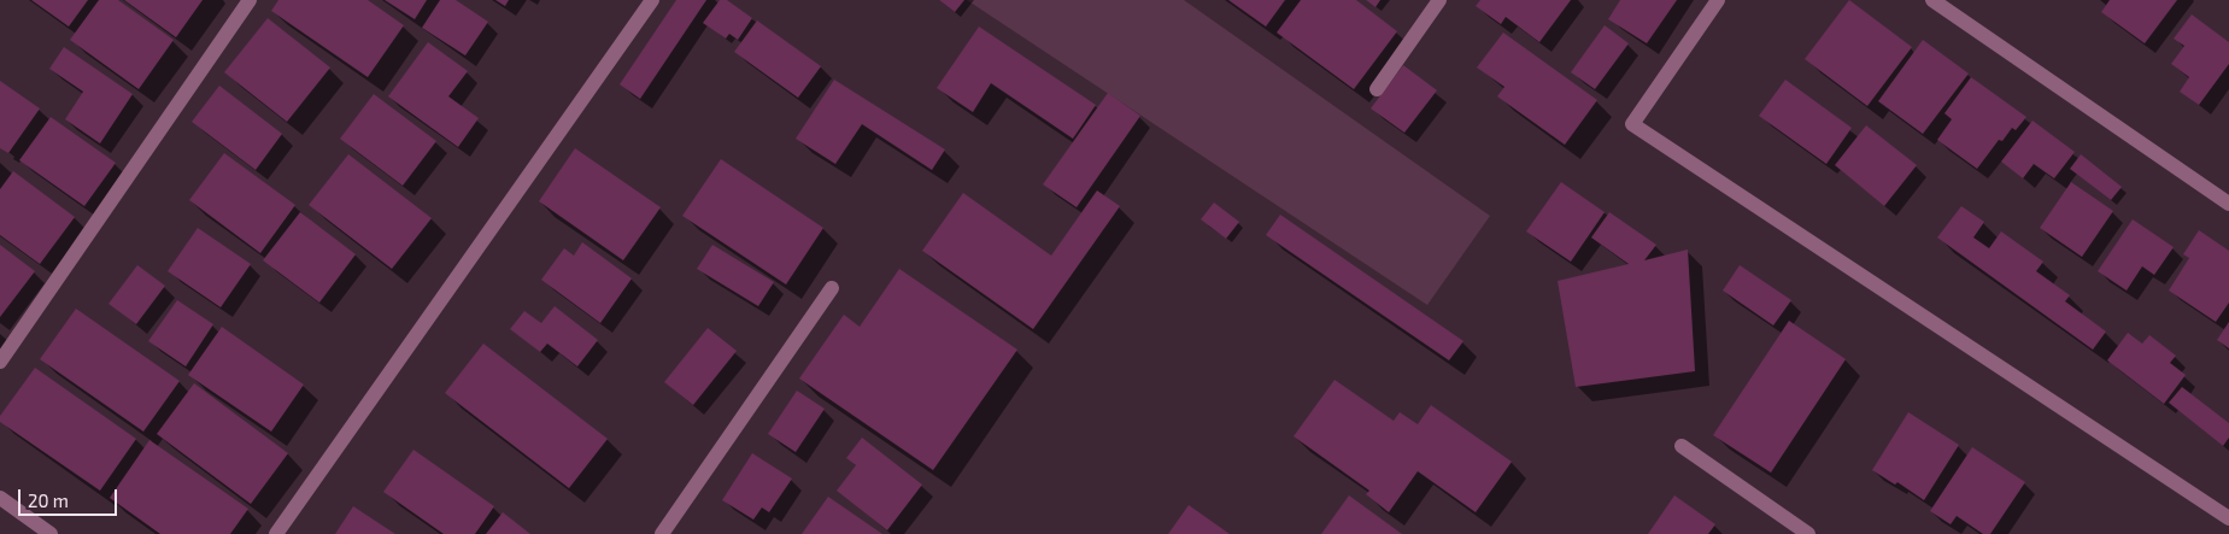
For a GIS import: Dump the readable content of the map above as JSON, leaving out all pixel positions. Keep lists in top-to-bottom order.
{
  "scale_bar": "20 m"
}
